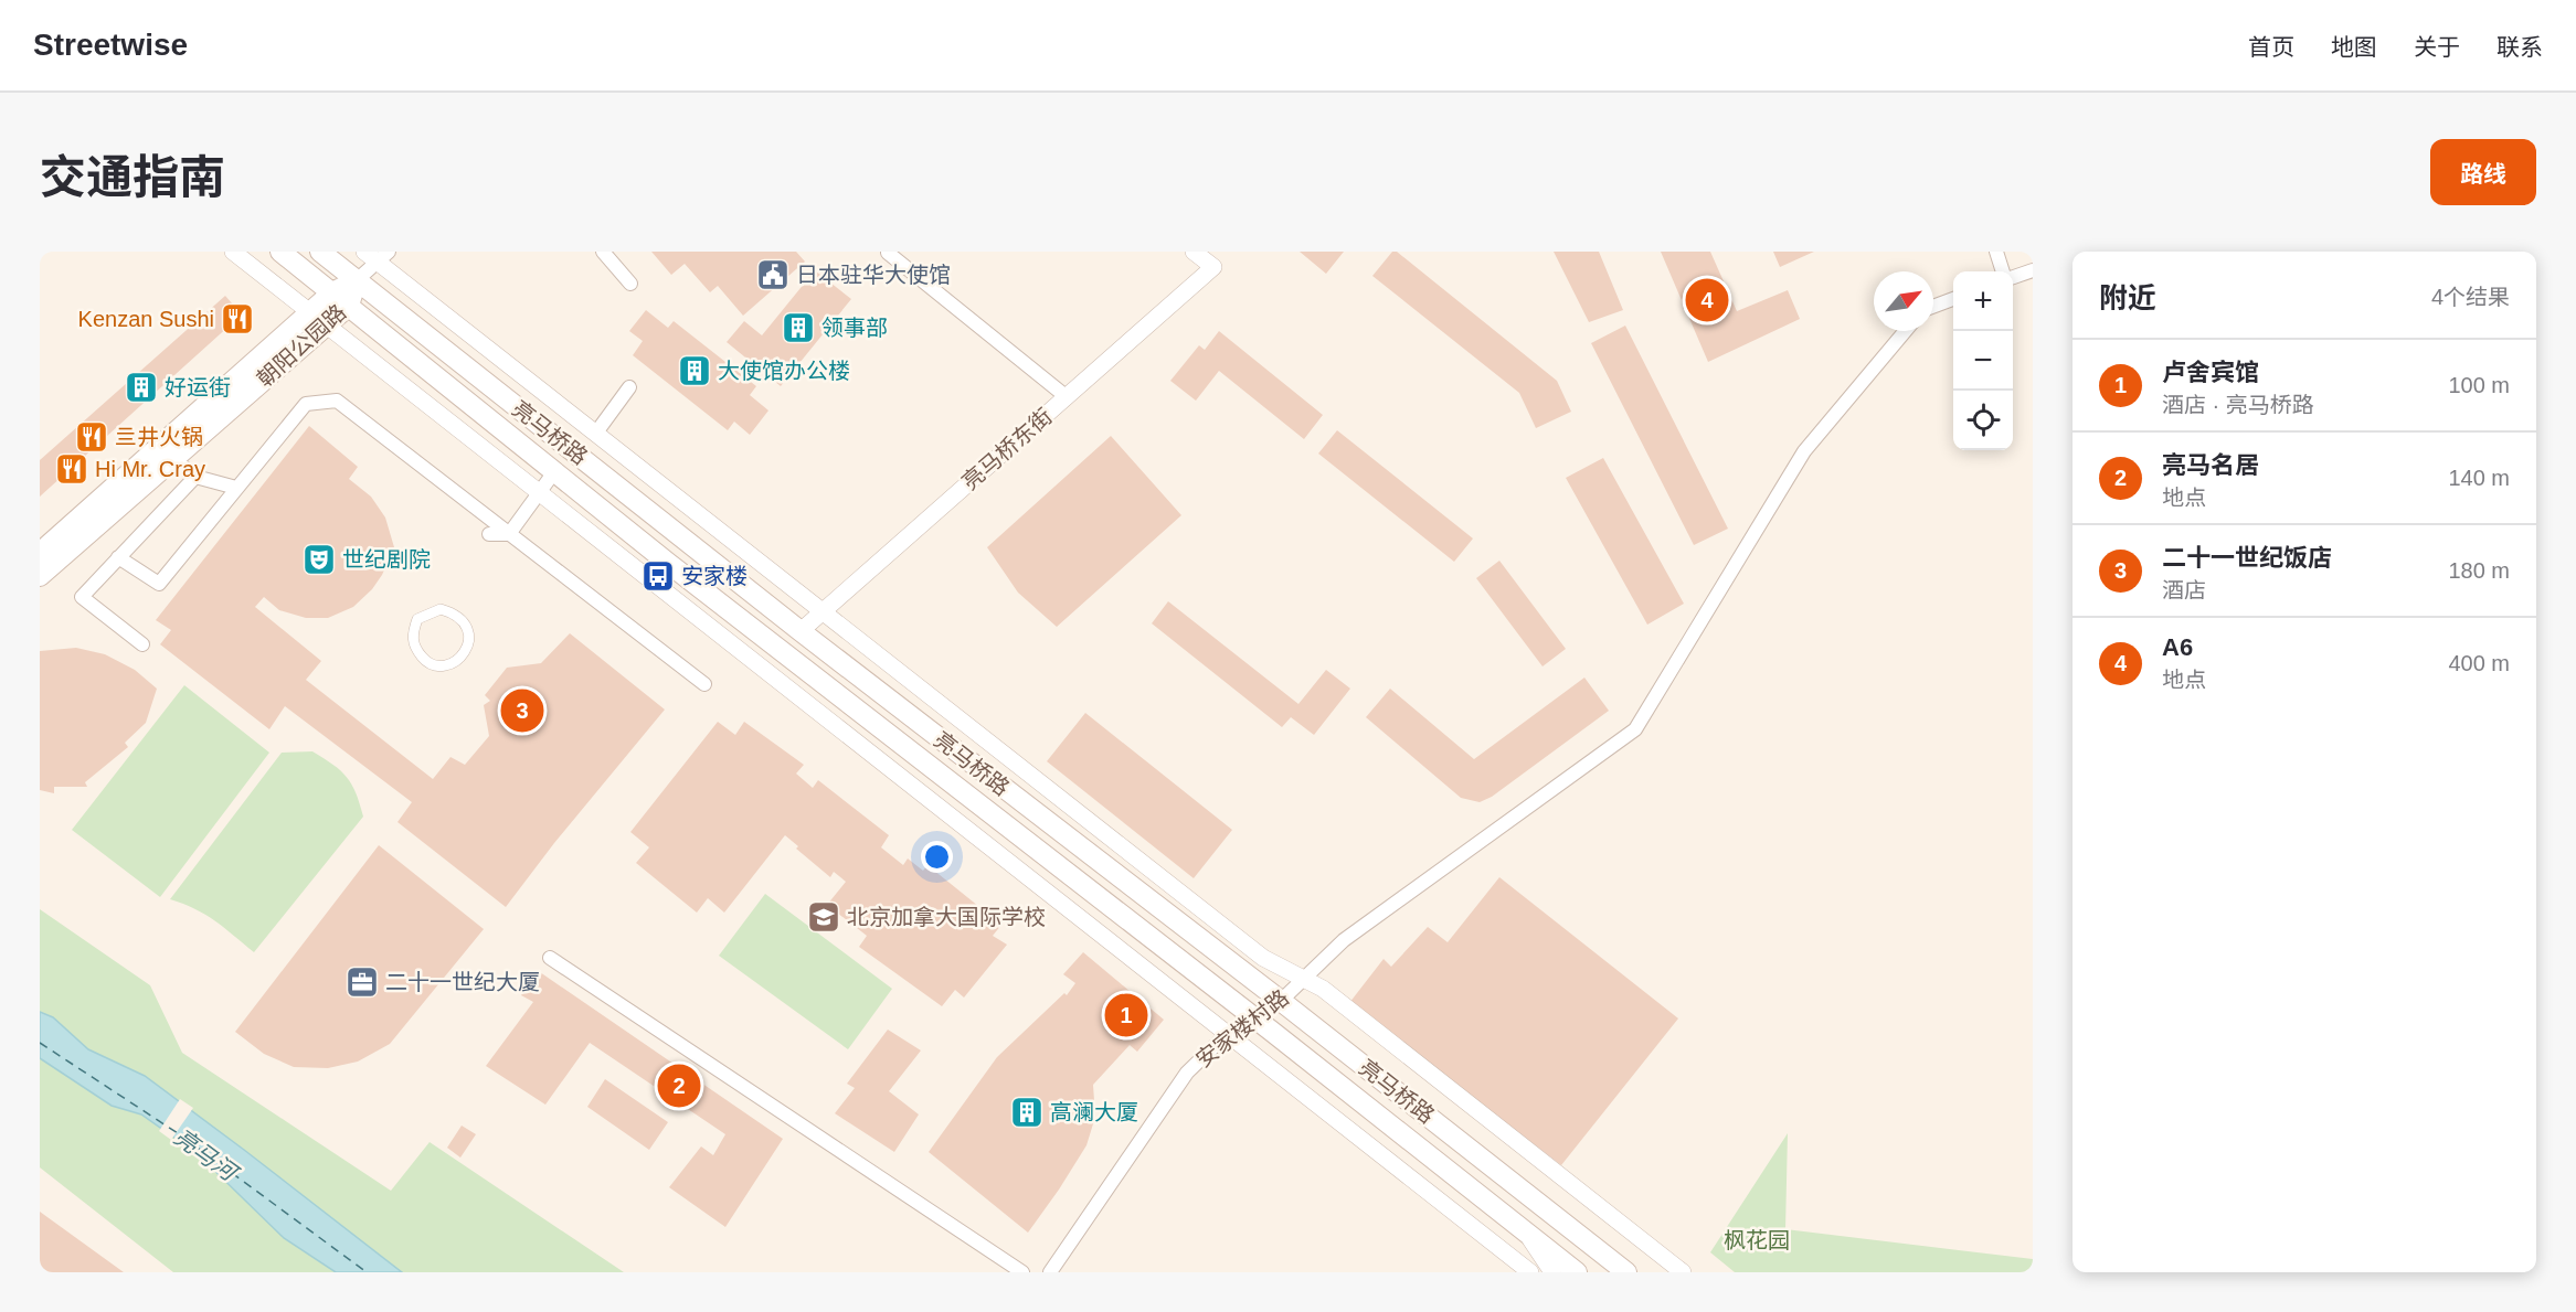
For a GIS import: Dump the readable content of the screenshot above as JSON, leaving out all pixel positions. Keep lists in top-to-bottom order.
{
  "streets": {
    "main road": ["朝阳公园路", "亮马桥路"],
    "street": ["亮马桥东街", "安家楼村路"]
  },
  "crossings": [
    ["朝阳公园路", "亮马桥路"],
    ["亮马桥路", "亮马桥东街"],
    ["亮马桥路", "安家楼村路"]
  ],
  "water": ["亮马河"],
  "parks": ["枫花园"],
  "places": {
    "public building": ["日本驻华大使馆"],
    "restaurant": ["Kenzan Sushi", "亖井火锅", "Hi Mr. Cray"],
    "building": [
      "领事部",
      "大使馆办公楼",
      "好运街",
      "高澜大厦"
    ],
    "theatre": ["世纪剧院"],
    "bus stop": ["安家楼"],
    "school or university": ["北京加拿大国际学校"],
    "office": ["二十一世纪大厦"]
  },
  "north": "top right",
  "page": {
    "header": "Streetwise",
    "nav": [
      "首页",
      "地图",
      "关于",
      "联系"
    ],
    "title": "交通指南",
    "buttons": "路线",
    "heading": ["附近", "4个结果"],
    "map_buttons": ["+", "−"],
    "pins": [
      "4",
      "3",
      "1",
      "2"
    ],
    "list": [
      {
        "mark": "1",
        "name": "卢舍宾馆",
        "note": "酒店 · 亮马桥路",
        "value": "100 m"
      },
      {
        "mark": "2",
        "name": "亮马名居",
        "note": "地点",
        "value": "140 m"
      },
      {
        "mark": "3",
        "name": "二十一世纪饭店",
        "note": "酒店",
        "value": "180 m"
      },
      {
        "mark": "4",
        "name": "A6",
        "note": "地点",
        "value": "400 m"
      }
    ]
  }
}
